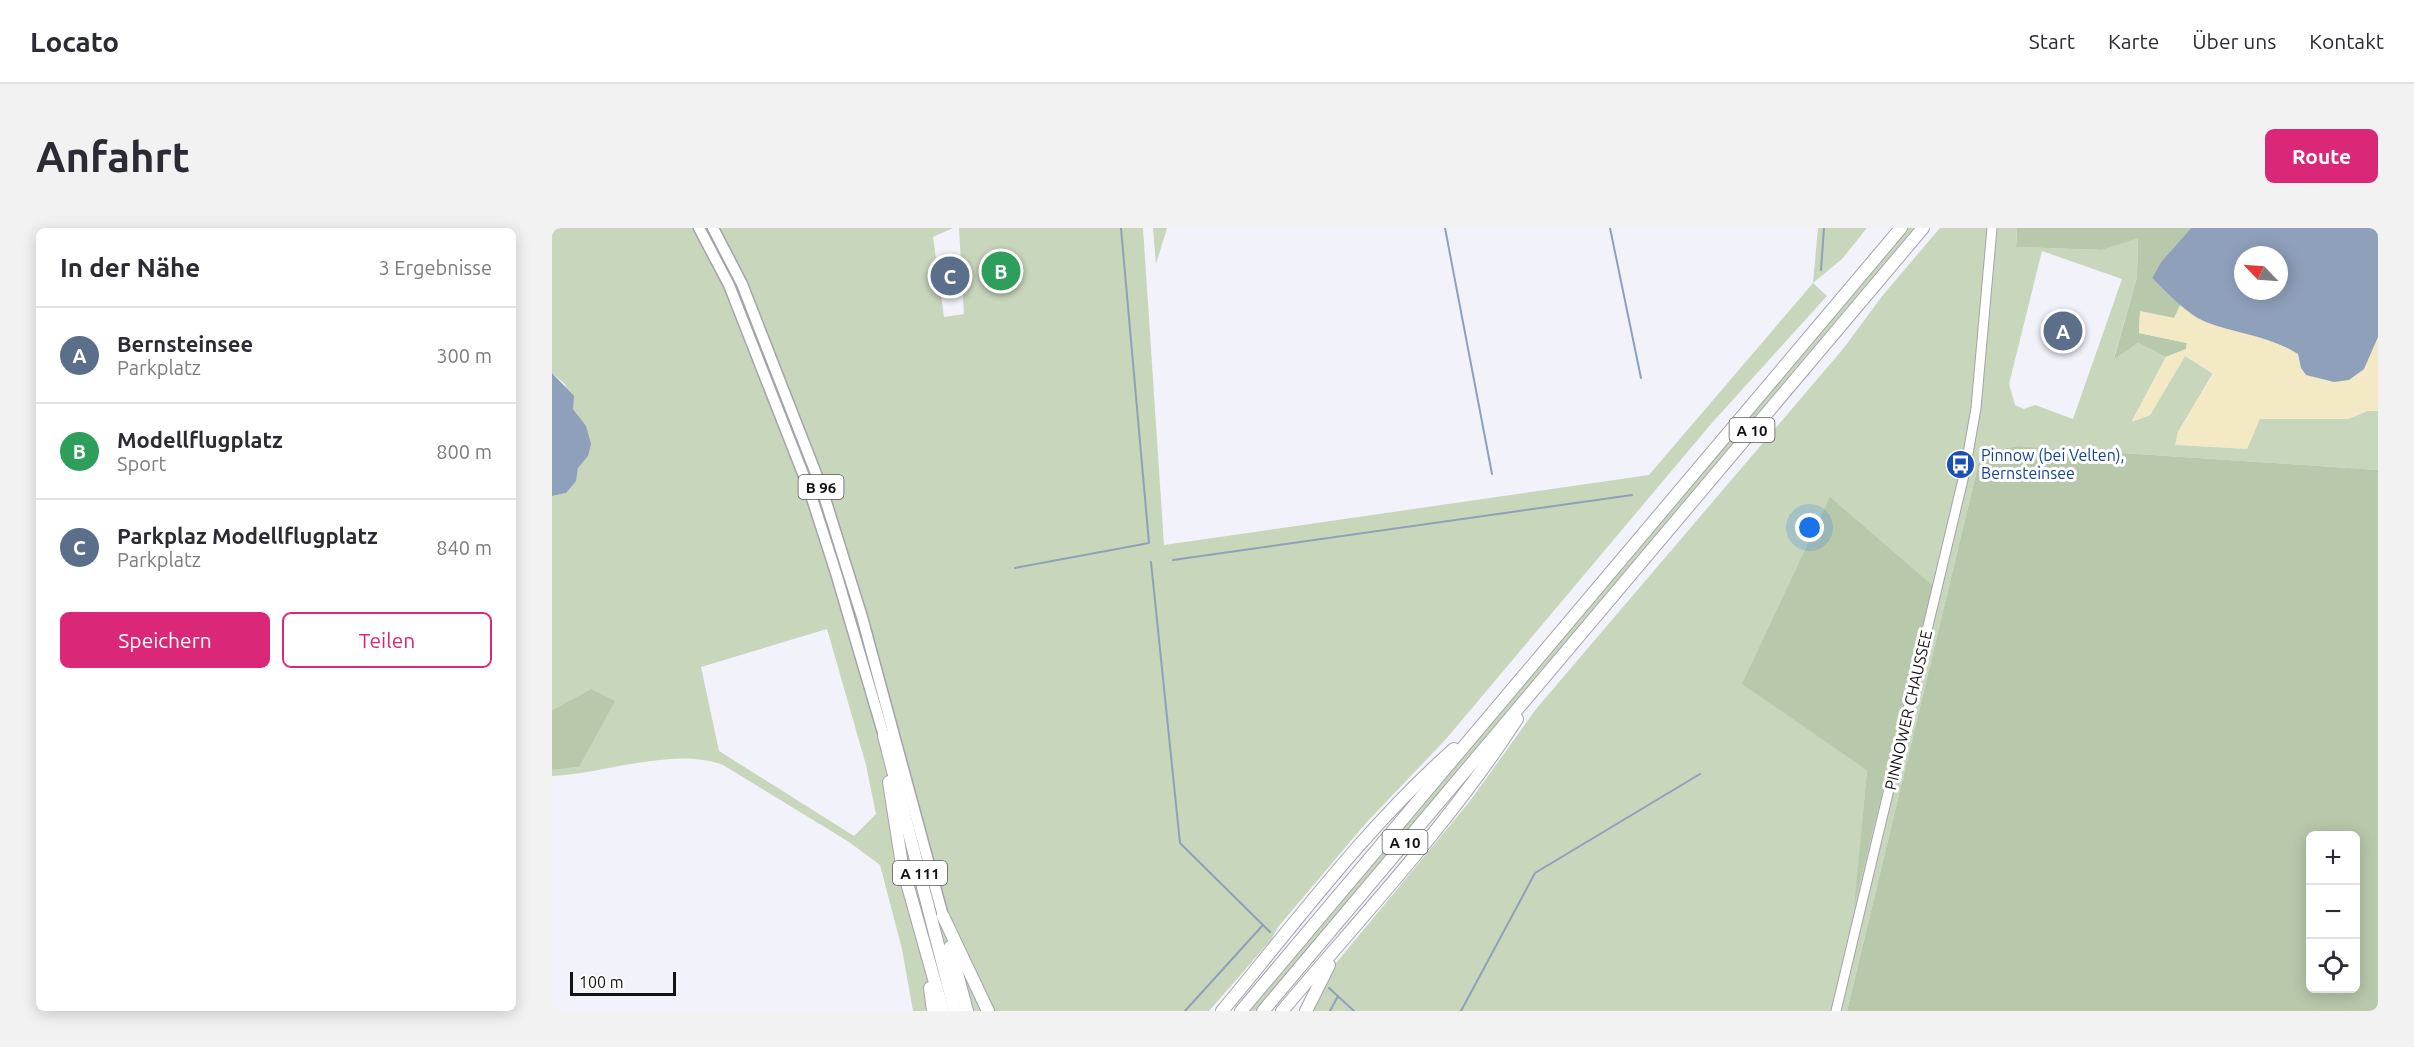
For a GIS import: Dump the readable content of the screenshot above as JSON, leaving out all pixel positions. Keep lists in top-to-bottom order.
{
  "streets": {
    "highway": ["A 10", "B 96", "A 111"],
    "main road": ["PINNOWER CHAUSSEE"]
  },
  "crossings": [
    ["B 96", "A 111"]
  ],
  "places": {
    "bus stop": ["Pinnow (bei Velten), Bernsteinsee"]
  },
  "scale_bar": "100 m",
  "north": "top left",
  "page": {
    "header": "Locato",
    "nav": [
      "Start",
      "Karte",
      "Über uns",
      "Kontakt"
    ],
    "buttons": [
      "Route",
      ["Speichern", "Teilen"]
    ],
    "title": "Anfahrt",
    "heading": ["In der Nähe", "3 Ergebnisse"],
    "pins": ["B", "C", "A"],
    "list": [
      {
        "mark": "A",
        "name": "Bernsteinsee",
        "note": "Parkplatz",
        "value": "300 m"
      },
      {
        "mark": "B",
        "name": "Modellflugplatz",
        "note": "Sport",
        "value": "800 m"
      },
      {
        "mark": "C",
        "name": "Parkplaz Modellflugplatz",
        "note": "Parkplatz",
        "value": "840 m"
      }
    ],
    "map_buttons": ["+", "−"],
    "scale": "100 m"
  }
}
